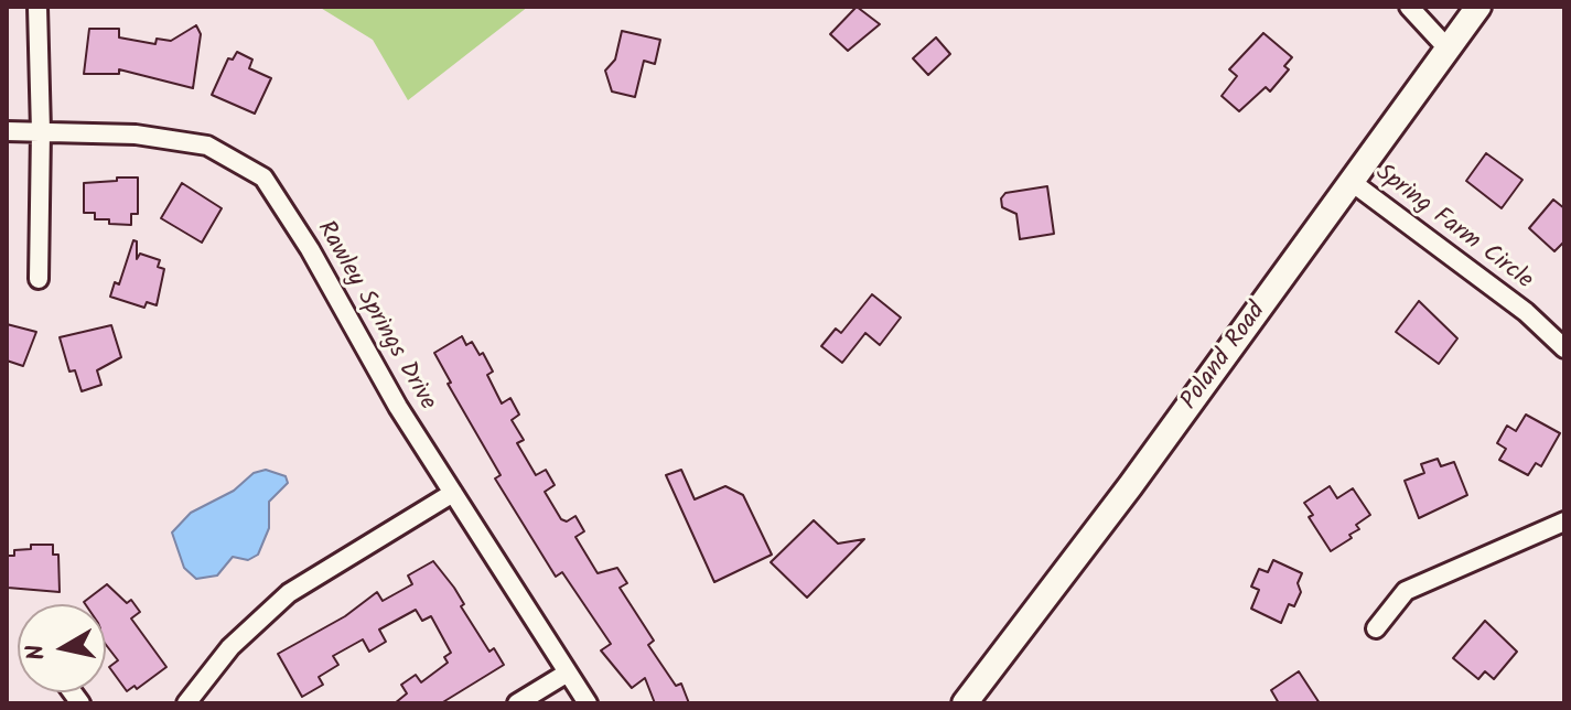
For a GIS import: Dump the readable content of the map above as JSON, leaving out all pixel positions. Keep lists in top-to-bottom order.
{
  "streets": {
    "street": ["Spring Farm Circle", "Rawley Springs Drive", "Poland Road"]
  },
  "crossings": [
    ["Spring Farm Circle", "Poland Road"]
  ],
  "north": "left"
}
